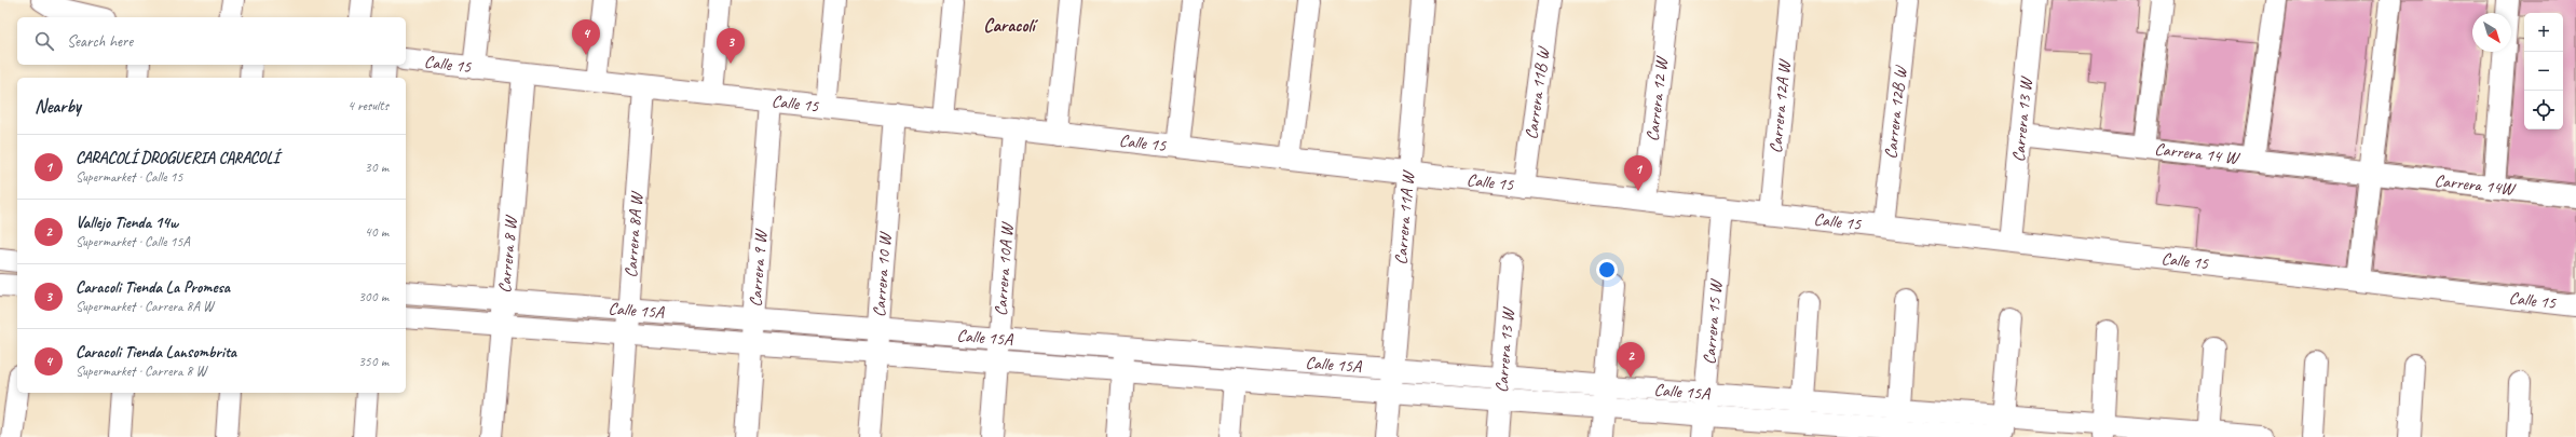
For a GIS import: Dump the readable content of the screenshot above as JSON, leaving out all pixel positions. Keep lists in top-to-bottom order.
{
  "streets": {
    "street": [
      "Calle 15",
      "Carrera 11B W",
      "Carrera 12 W",
      "Carrera 12A W",
      "Carrera 12B W",
      "Carrera 13 W",
      "Carrera 14 W",
      "Carrera 14W",
      "Carrera 11A W",
      "Carrera 8A W",
      "Carrera 8 W",
      "Carrera 9 W",
      "Carrera 10A W",
      "Carrera 10 W",
      "Calle 15A",
      "Carrera 15 W"
    ]
  },
  "crossings": [
    ["Calle 15", "Carrera 11B W"],
    ["Calle 15", "Carrera 12 W"],
    ["Calle 15", "Carrera 12A W"],
    ["Calle 15", "Carrera 12B W"],
    ["Calle 15", "Carrera 13 W"],
    ["Calle 15", "Carrera 11A W"],
    ["Calle 15", "Carrera 8A W"],
    ["Calle 15", "Carrera 8 W"],
    ["Calle 15", "Carrera 9 W"],
    ["Calle 15", "Carrera 10A W"],
    ["Calle 15", "Carrera 10 W"],
    ["Calle 15", "Carrera 15 W"],
    ["Carrera 13 W", "Carrera 14 W"],
    ["Carrera 13 W", "Calle 15A"],
    ["Carrera 14 W", "Carrera 14W"],
    ["Carrera 11A W", "Calle 15A"],
    ["Carrera 8A W", "Calle 15A"],
    ["Carrera 8 W", "Calle 15A"],
    ["Carrera 9 W", "Calle 15A"],
    ["Carrera 10A W", "Calle 15A"],
    ["Carrera 10 W", "Calle 15A"],
    ["Calle 15A", "Carrera 15 W"]
  ],
  "districts": ["Caracolí"],
  "north": "bottom right",
  "page": {
    "map_buttons": ["+", "−"],
    "search": "Search here",
    "pins": [
      "4",
      "3",
      "1",
      "2"
    ],
    "heading": ["Nearby", "4 results"],
    "list": [
      {
        "mark": "1",
        "name": "CARACOLÍ DROGUERIA CARACOLÍ",
        "note": "Supermarket · Calle 15",
        "value": "30 m"
      },
      {
        "mark": "2",
        "name": "Vallejo Tienda 14w",
        "note": "Supermarket · Calle 15A",
        "value": "40 m"
      },
      {
        "mark": "3",
        "name": "Caracoli Tienda La Promesa",
        "note": "Supermarket · Carrera 8A W",
        "value": "300 m"
      },
      {
        "mark": "4",
        "name": "Caracoli Tienda Lansombrita",
        "note": "Supermarket · Carrera 8 W",
        "value": "350 m"
      }
    ]
  }
}
